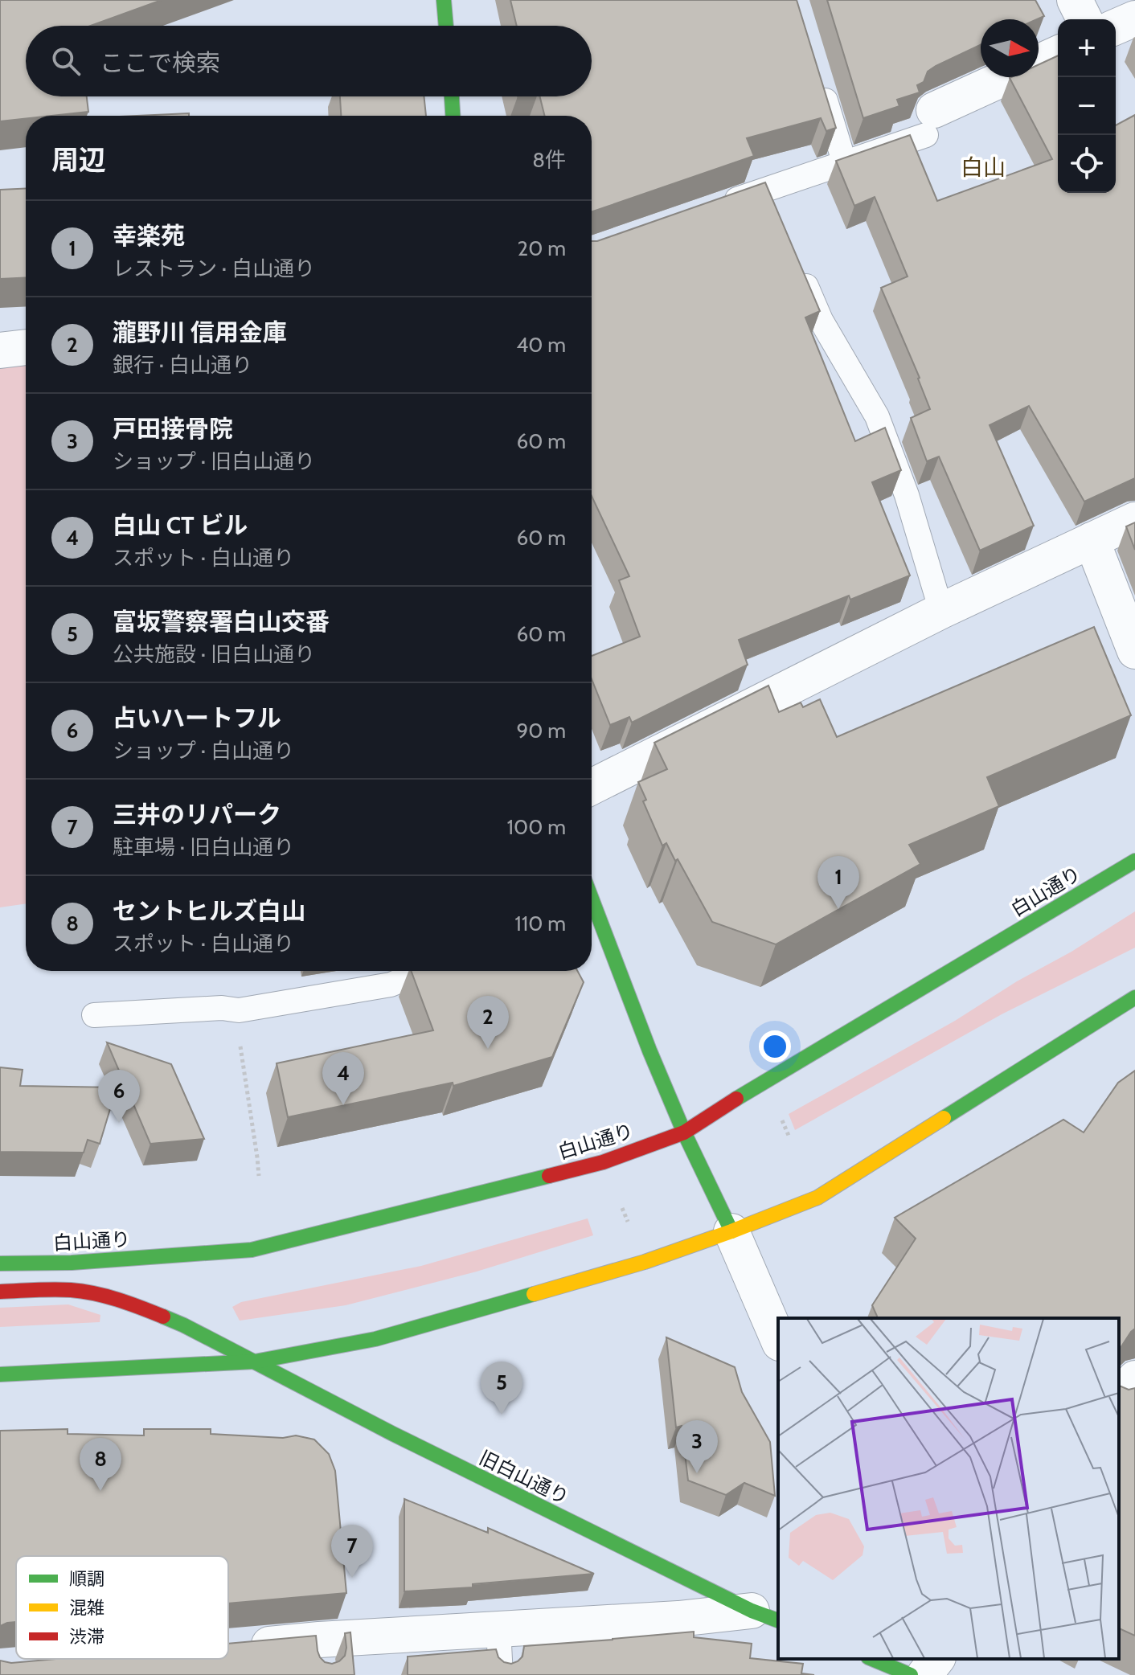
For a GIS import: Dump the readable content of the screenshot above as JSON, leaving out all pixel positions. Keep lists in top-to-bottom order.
{
  "streets": {
    "main road": ["白山通り", "旧白山通り"]
  },
  "districts": ["白山"],
  "legend": ["順調", "混雑", "渋滞"],
  "north": "right",
  "page": {
    "map_buttons": ["+", "−"],
    "search": "ここで検索",
    "heading": ["周辺", "8件"],
    "list": [
      {
        "mark": "1",
        "name": "幸楽苑",
        "note": "レストラン · 白山通り",
        "value": "20 m"
      },
      {
        "mark": "2",
        "name": "瀧野川 信用金庫",
        "note": "銀行 · 白山通り",
        "value": "40 m"
      },
      {
        "mark": "3",
        "name": "戸田接骨院",
        "note": "ショップ · 旧白山通り",
        "value": "60 m"
      },
      {
        "mark": "4",
        "name": "白山 CT ビル",
        "note": "スポット · 白山通り",
        "value": "60 m"
      },
      {
        "mark": "5",
        "name": "富坂警察署白山交番",
        "note": "公共施設 · 旧白山通り",
        "value": "60 m"
      },
      {
        "mark": "6",
        "name": "占いハートフル",
        "note": "ショップ · 白山通り",
        "value": "90 m"
      },
      {
        "mark": "7",
        "name": "三井のリパーク",
        "note": "駐車場 · 旧白山通り",
        "value": "100 m"
      },
      {
        "mark": "8",
        "name": "セントヒルズ白山",
        "note": "スポット · 白山通り",
        "value": "110 m"
      }
    ],
    "pins": [
      "1",
      "2",
      "4",
      "6",
      "5",
      "3",
      "8",
      "7"
    ]
  }
}
